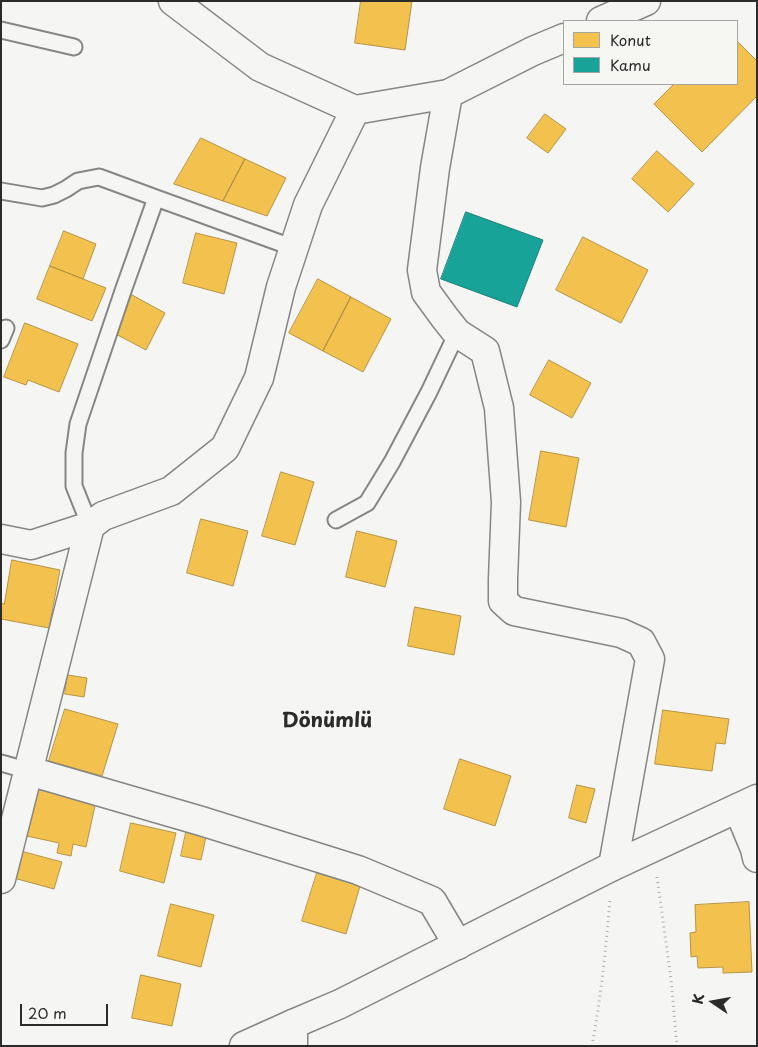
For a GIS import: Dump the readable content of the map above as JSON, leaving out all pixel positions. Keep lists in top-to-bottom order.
{
  "districts": ["Dönümlü"],
  "legend": ["Konut", "Kamu"],
  "scale_bar": "20 m",
  "north": "left"
}
